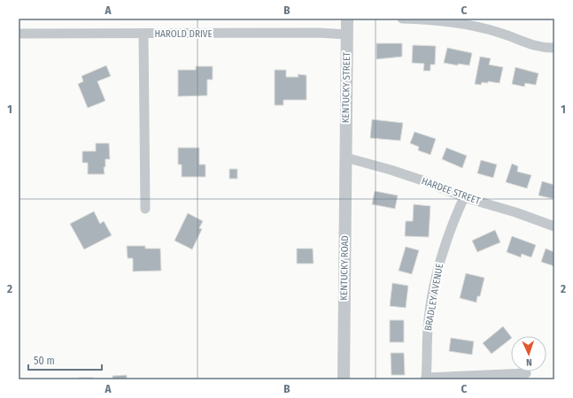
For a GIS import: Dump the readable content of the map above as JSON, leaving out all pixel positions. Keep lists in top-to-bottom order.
{
  "streets": {
    "street": [
      "HAROLD DRIVE",
      "KENTUCKY STREET",
      "HARDEE STREET",
      "KENTUCKY ROAD",
      "BRADLEY AVENUE"
    ]
  },
  "crossings": [
    ["HAROLD DRIVE", "KENTUCKY STREET"],
    ["KENTUCKY STREET", "HARDEE STREET"],
    ["KENTUCKY STREET", "KENTUCKY ROAD"],
    ["HARDEE STREET", "KENTUCKY ROAD"],
    ["HARDEE STREET", "BRADLEY AVENUE"]
  ],
  "scale_bar": "50 m",
  "north": "bottom",
  "grid": {
    "columns": ["A", "B", "C"],
    "rows": ["1", "2"]
  }
}
